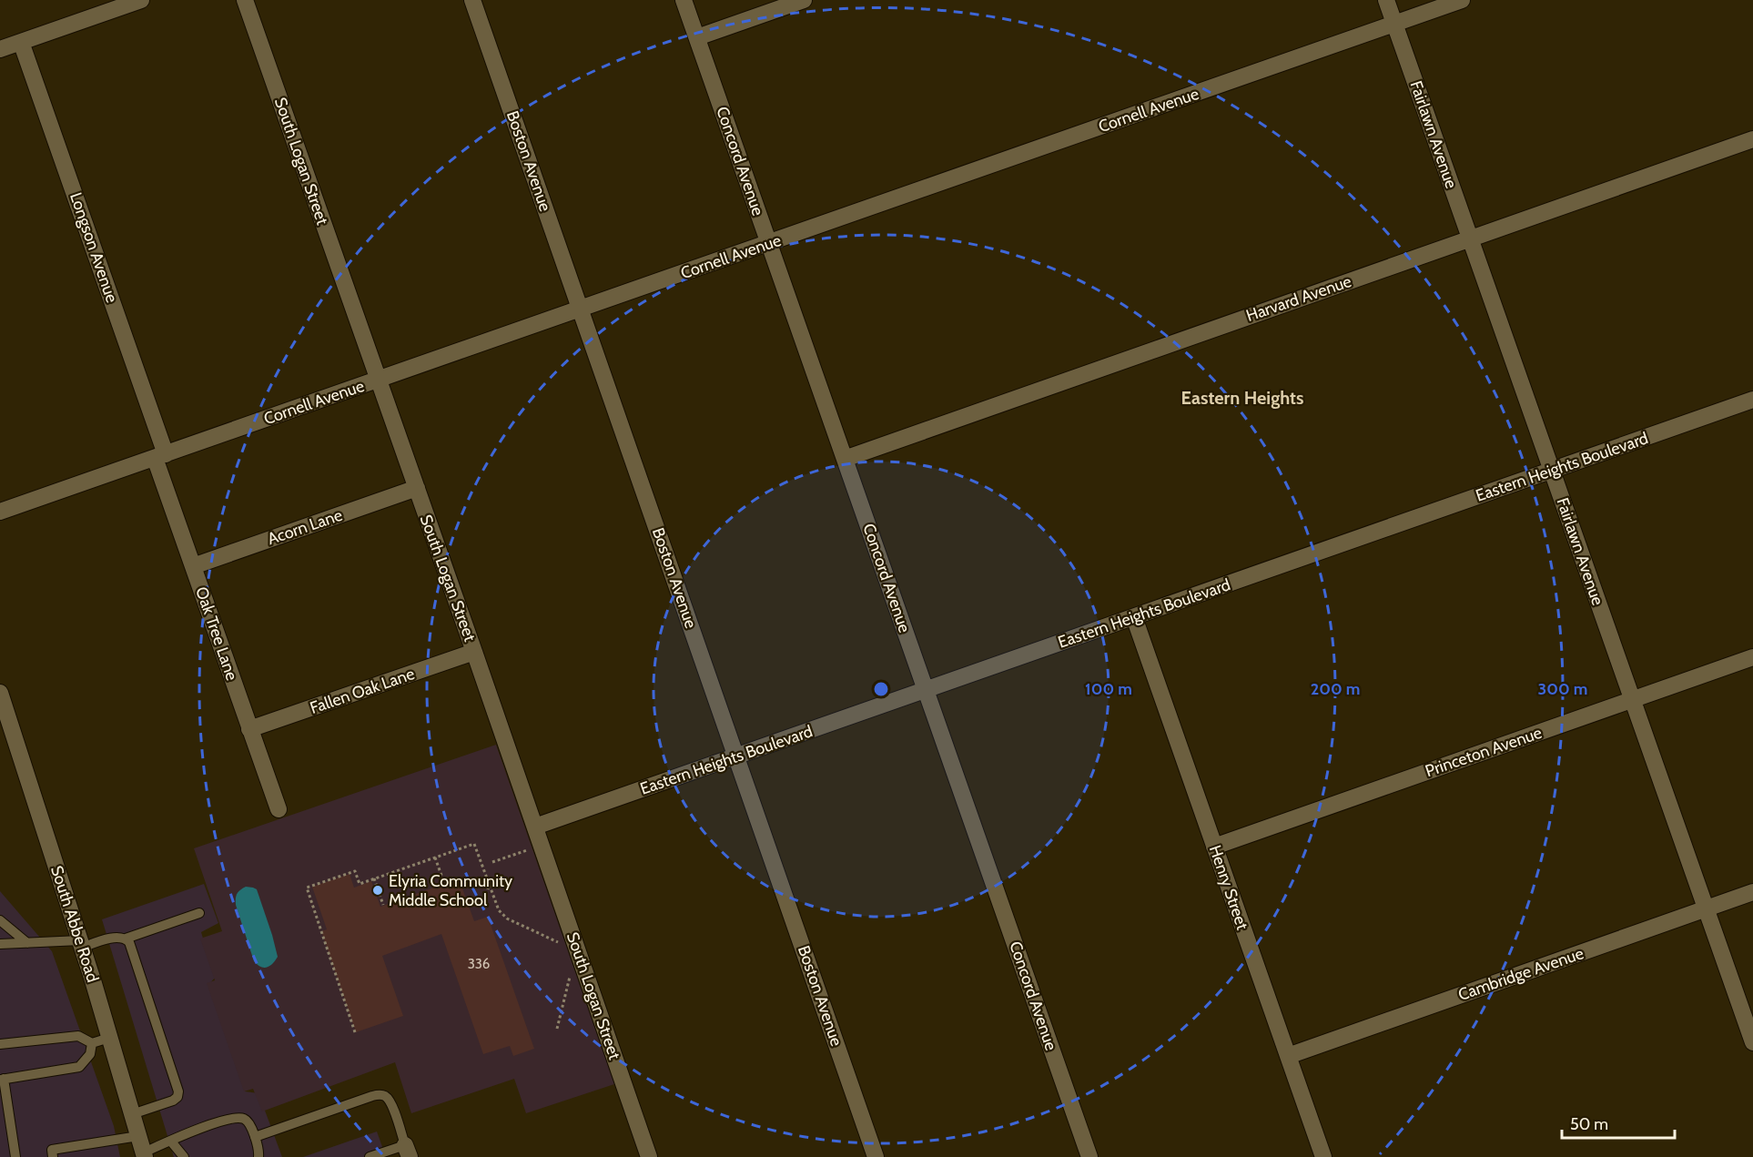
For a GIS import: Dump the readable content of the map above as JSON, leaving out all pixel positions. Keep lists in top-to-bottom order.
{
  "streets": {
    "street": [
      "Cornell Avenue",
      "Fairlawn Avenue",
      "South Logan Street",
      "Boston Avenue",
      "Concord Avenue",
      "Longson Avenue",
      "Harvard Avenue",
      "Eastern Heights Boulevard",
      "Acorn Lane",
      "Oak Tree Lane",
      "Fallen Oak Lane",
      "Princeton Avenue",
      "Henry Street",
      "South Abbe Road",
      "Cambridge Avenue"
    ]
  },
  "crossings": [
    ["Cornell Avenue", "Fairlawn Avenue"],
    ["Cornell Avenue", "South Logan Street"],
    ["Cornell Avenue", "Boston Avenue"],
    ["Cornell Avenue", "Concord Avenue"],
    ["Cornell Avenue", "Longson Avenue"],
    ["Cornell Avenue", "Oak Tree Lane"],
    ["Fairlawn Avenue", "Harvard Avenue"],
    ["Fairlawn Avenue", "Eastern Heights Boulevard"],
    ["Fairlawn Avenue", "Princeton Avenue"],
    ["Fairlawn Avenue", "Cambridge Avenue"],
    ["South Logan Street", "Eastern Heights Boulevard"],
    ["South Logan Street", "Acorn Lane"],
    ["South Logan Street", "Fallen Oak Lane"],
    ["Boston Avenue", "Eastern Heights Boulevard"],
    ["Concord Avenue", "Harvard Avenue"],
    ["Concord Avenue", "Eastern Heights Boulevard"],
    ["Longson Avenue", "Oak Tree Lane"],
    ["Eastern Heights Boulevard", "Henry Street"],
    ["Acorn Lane", "Oak Tree Lane"],
    ["Oak Tree Lane", "Fallen Oak Lane"],
    ["Princeton Avenue", "Henry Street"],
    ["Henry Street", "Cambridge Avenue"]
  ],
  "districts": ["Eastern Heights"],
  "places": ["Elyria Community Middle School"],
  "house_numbers": ["336"],
  "scale_bar": "50 m",
  "rings": ["100 m", "200 m", "300 m"]
}
